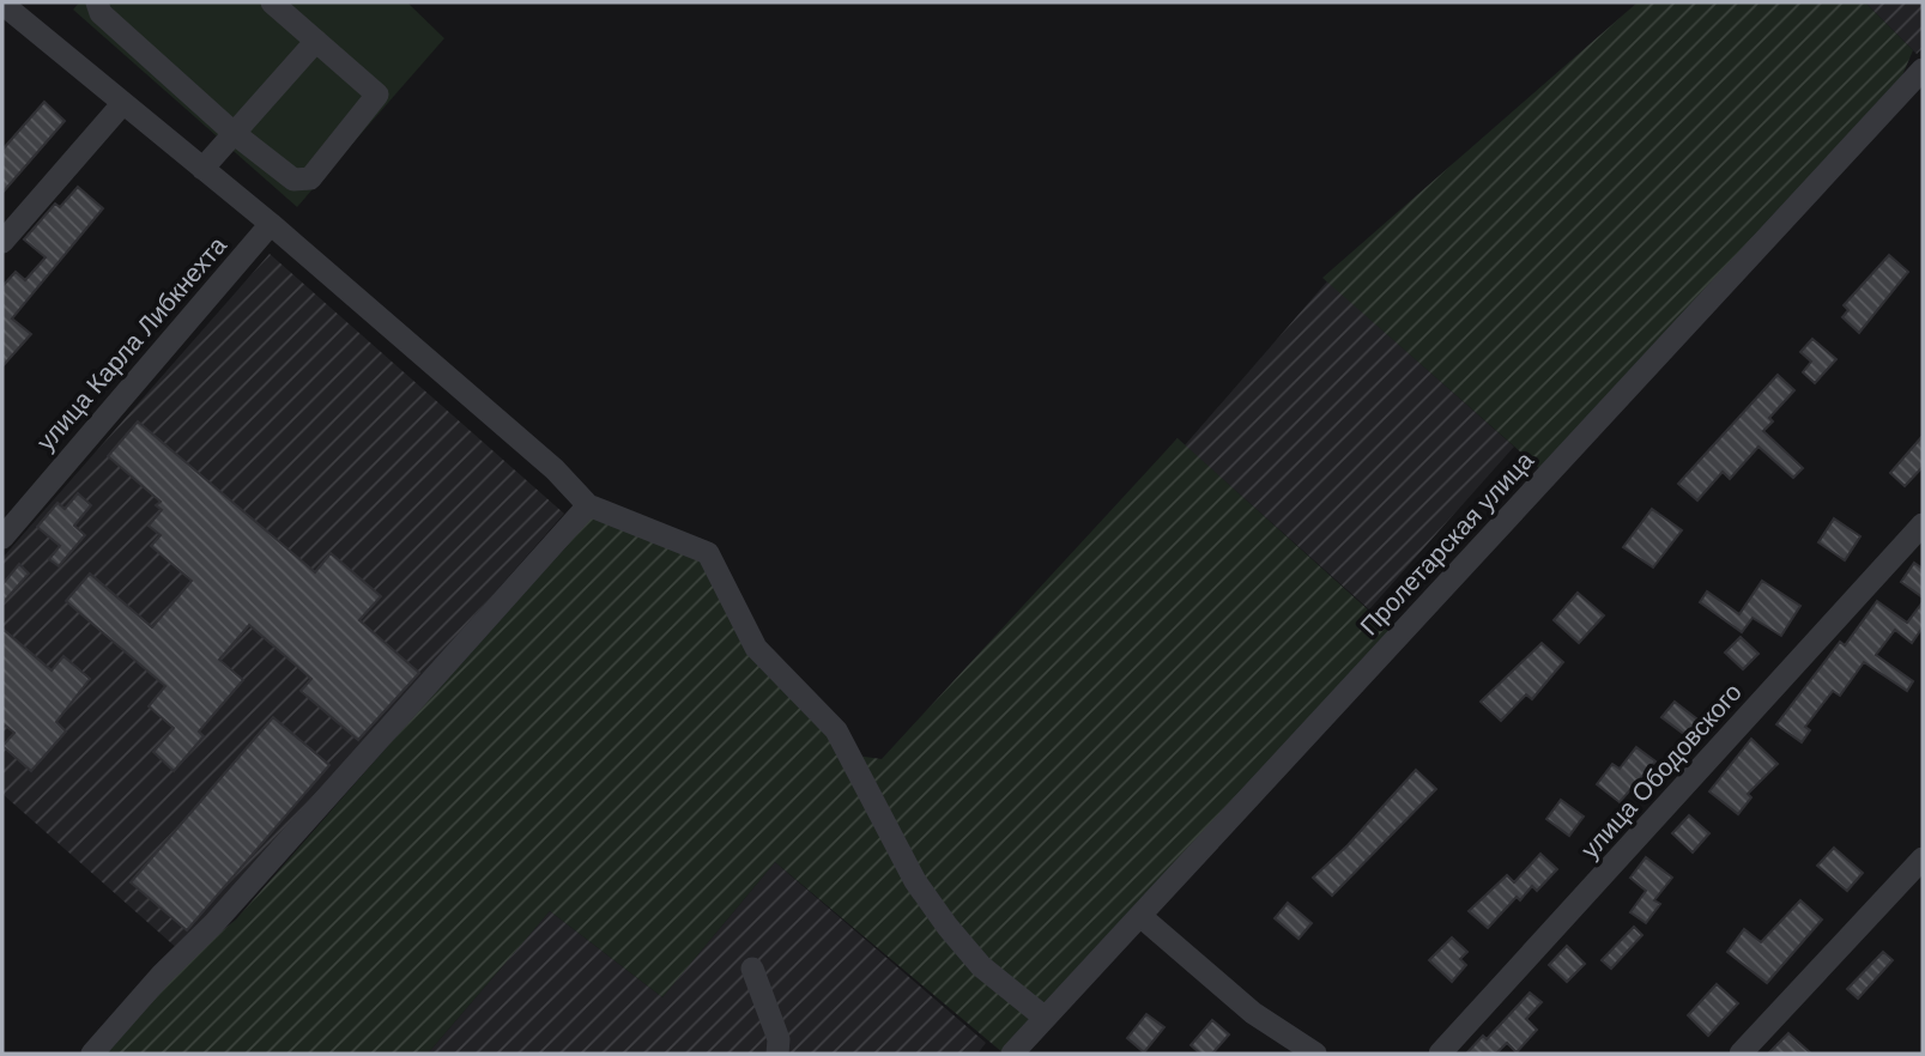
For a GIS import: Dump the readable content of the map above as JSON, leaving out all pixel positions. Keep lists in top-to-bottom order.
{
  "streets": {
    "street": ["улица Карла Либкнехта", "Пролетарская улица", "улица Ободовского"]
  }
}
